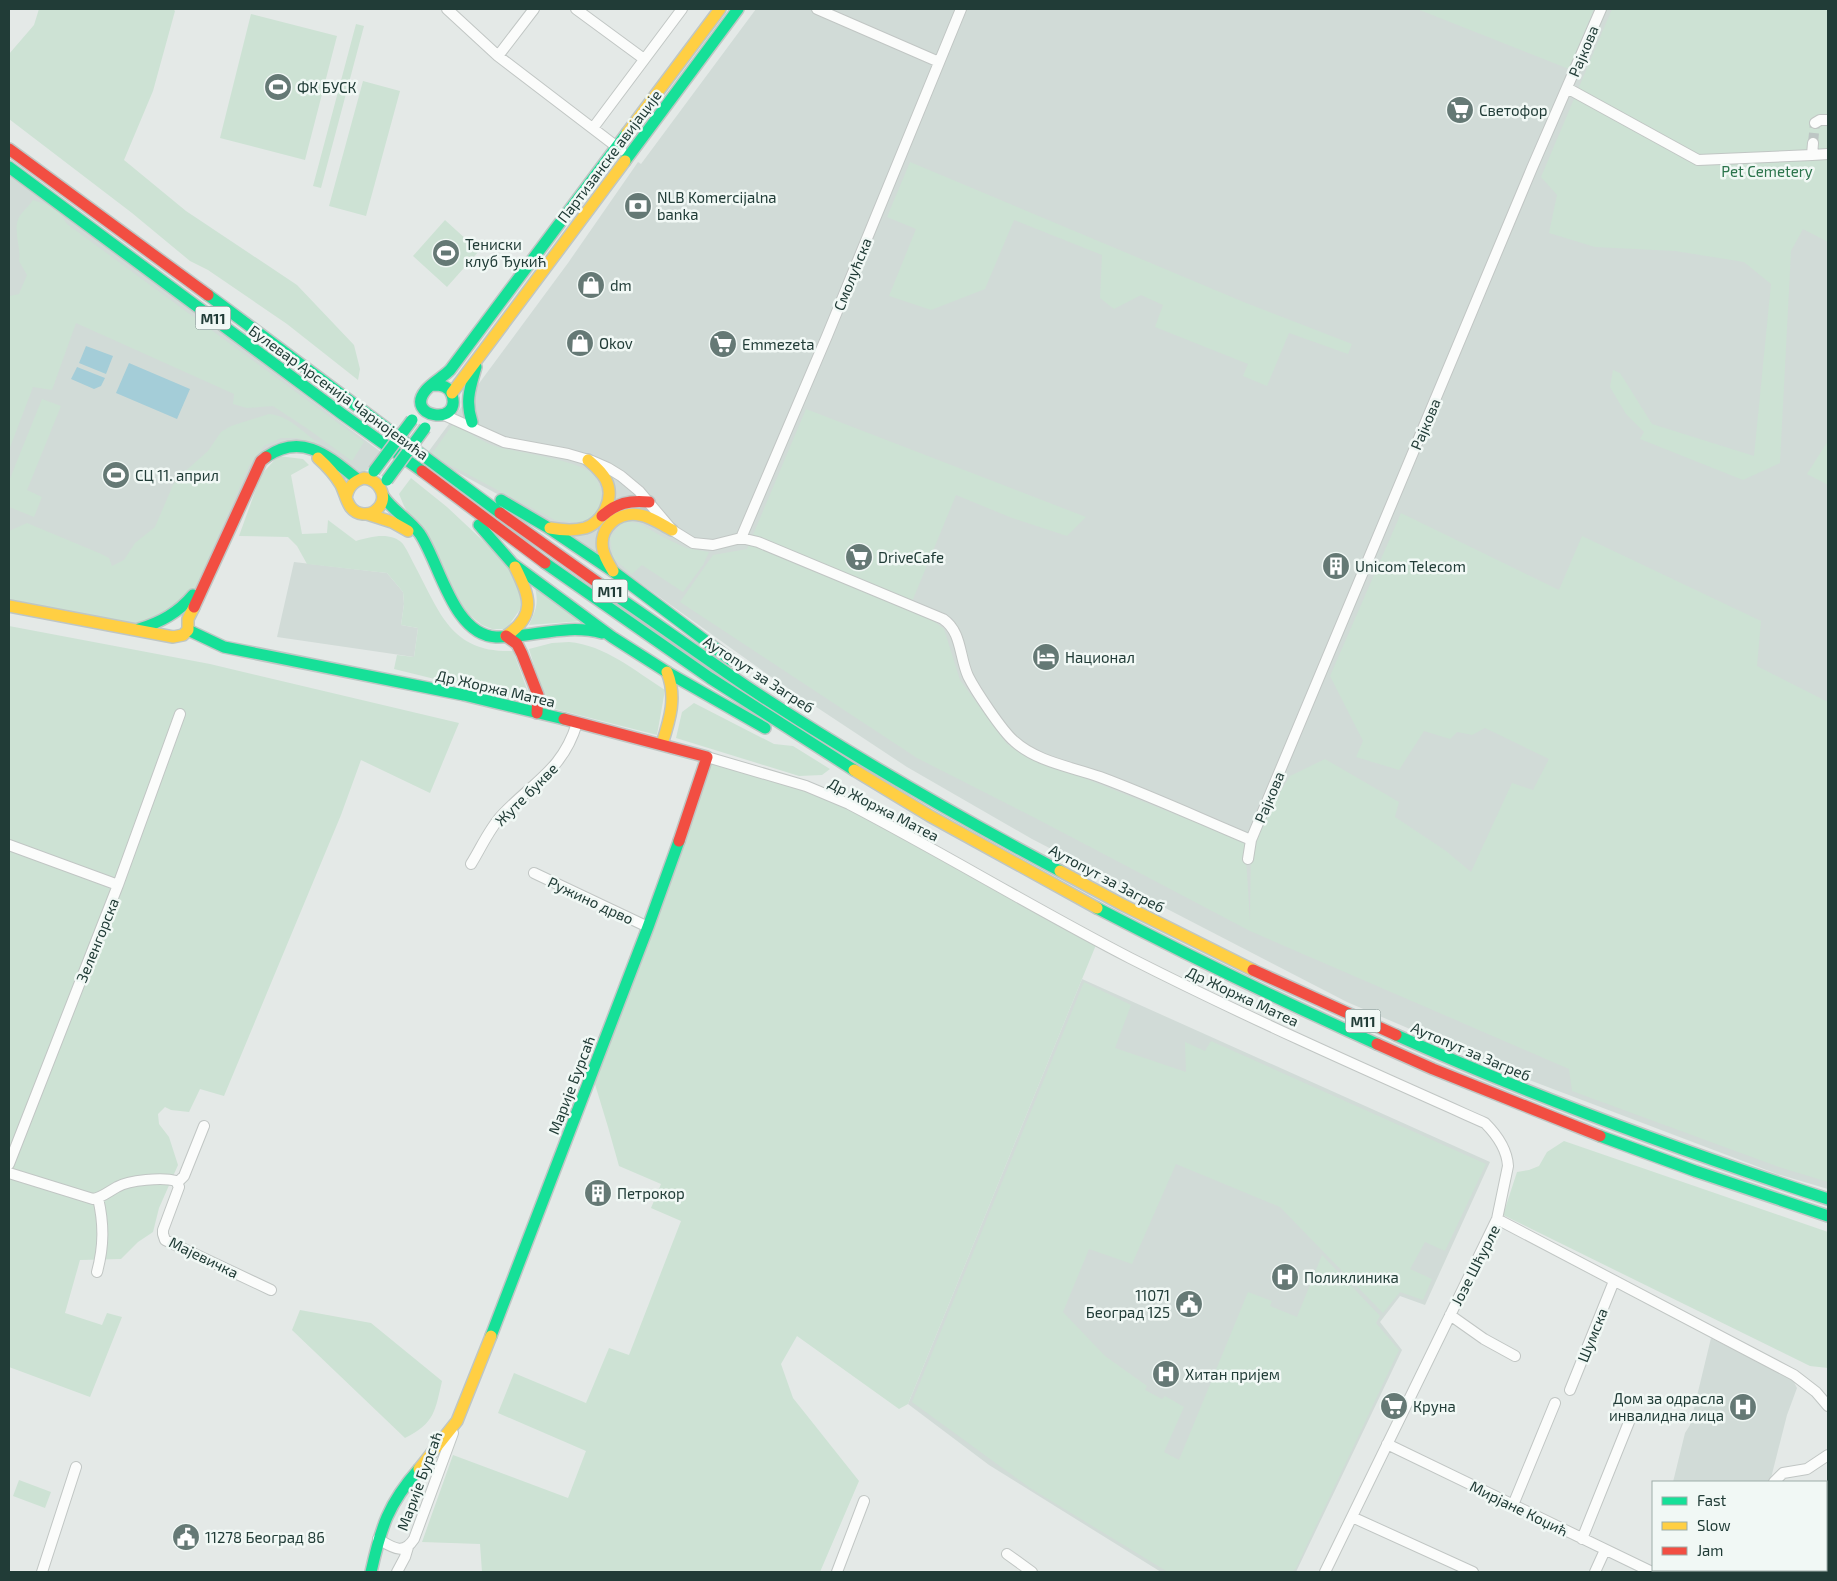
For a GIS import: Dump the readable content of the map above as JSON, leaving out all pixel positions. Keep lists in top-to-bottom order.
{
  "streets": {
    "main road": [
      "Партизанске авијације",
      "M11",
      "Булевар Арсенија Чарнојевића",
      "Аутопут за Загреб",
      "Др Жоржа Матеа",
      "Марије Бурсаћ"
    ],
    "street": [
      "Рајкова",
      "Смолућска",
      "Жуте букве",
      "Ружино дрво",
      "Зеленгорска",
      "Мајевичка",
      "Јозе Шћурле",
      "Шумска",
      "Мирјане Коџић"
    ]
  },
  "crossings": [
    ["Булевар Арсенија Чарнојевића", "Аутопут за Загреб"],
    ["Др Жоржа Матеа", "Жуте букве"],
    ["Др Жоржа Матеа", "Марије Бурсаћ"],
    ["Др Жоржа Матеа", "Јозе Шћурле"],
    ["Ружино дрво", "Марије Бурсаћ"],
    ["Јозе Шћурле", "Шумска"],
    ["Јозе Шћурле", "Мирјане Коџић"]
  ],
  "parks": ["Pet Cemetery"],
  "places": {
    "sports": ["ФК БУСК", "Тениски клуб Ђукић", "СЦ 11. април"],
    "supermarket": [
      "Светофор",
      "Emmezeta",
      "DriveCafe",
      "Круна"
    ],
    "bank": ["NLB Komercijalna banka"],
    "shop": ["dm", "Okov"],
    "building": ["Unicom Telecom", "Петрокор"],
    "hotel": ["Национал"],
    "hospital": ["Поликлиника", "Хитан пријем", "Дом за одрасла инвалидна лица"],
    "public building": ["11071 Београд 125", "11278 Београд 86"]
  },
  "legend": ["Fast", "Slow", "Jam"]
}
